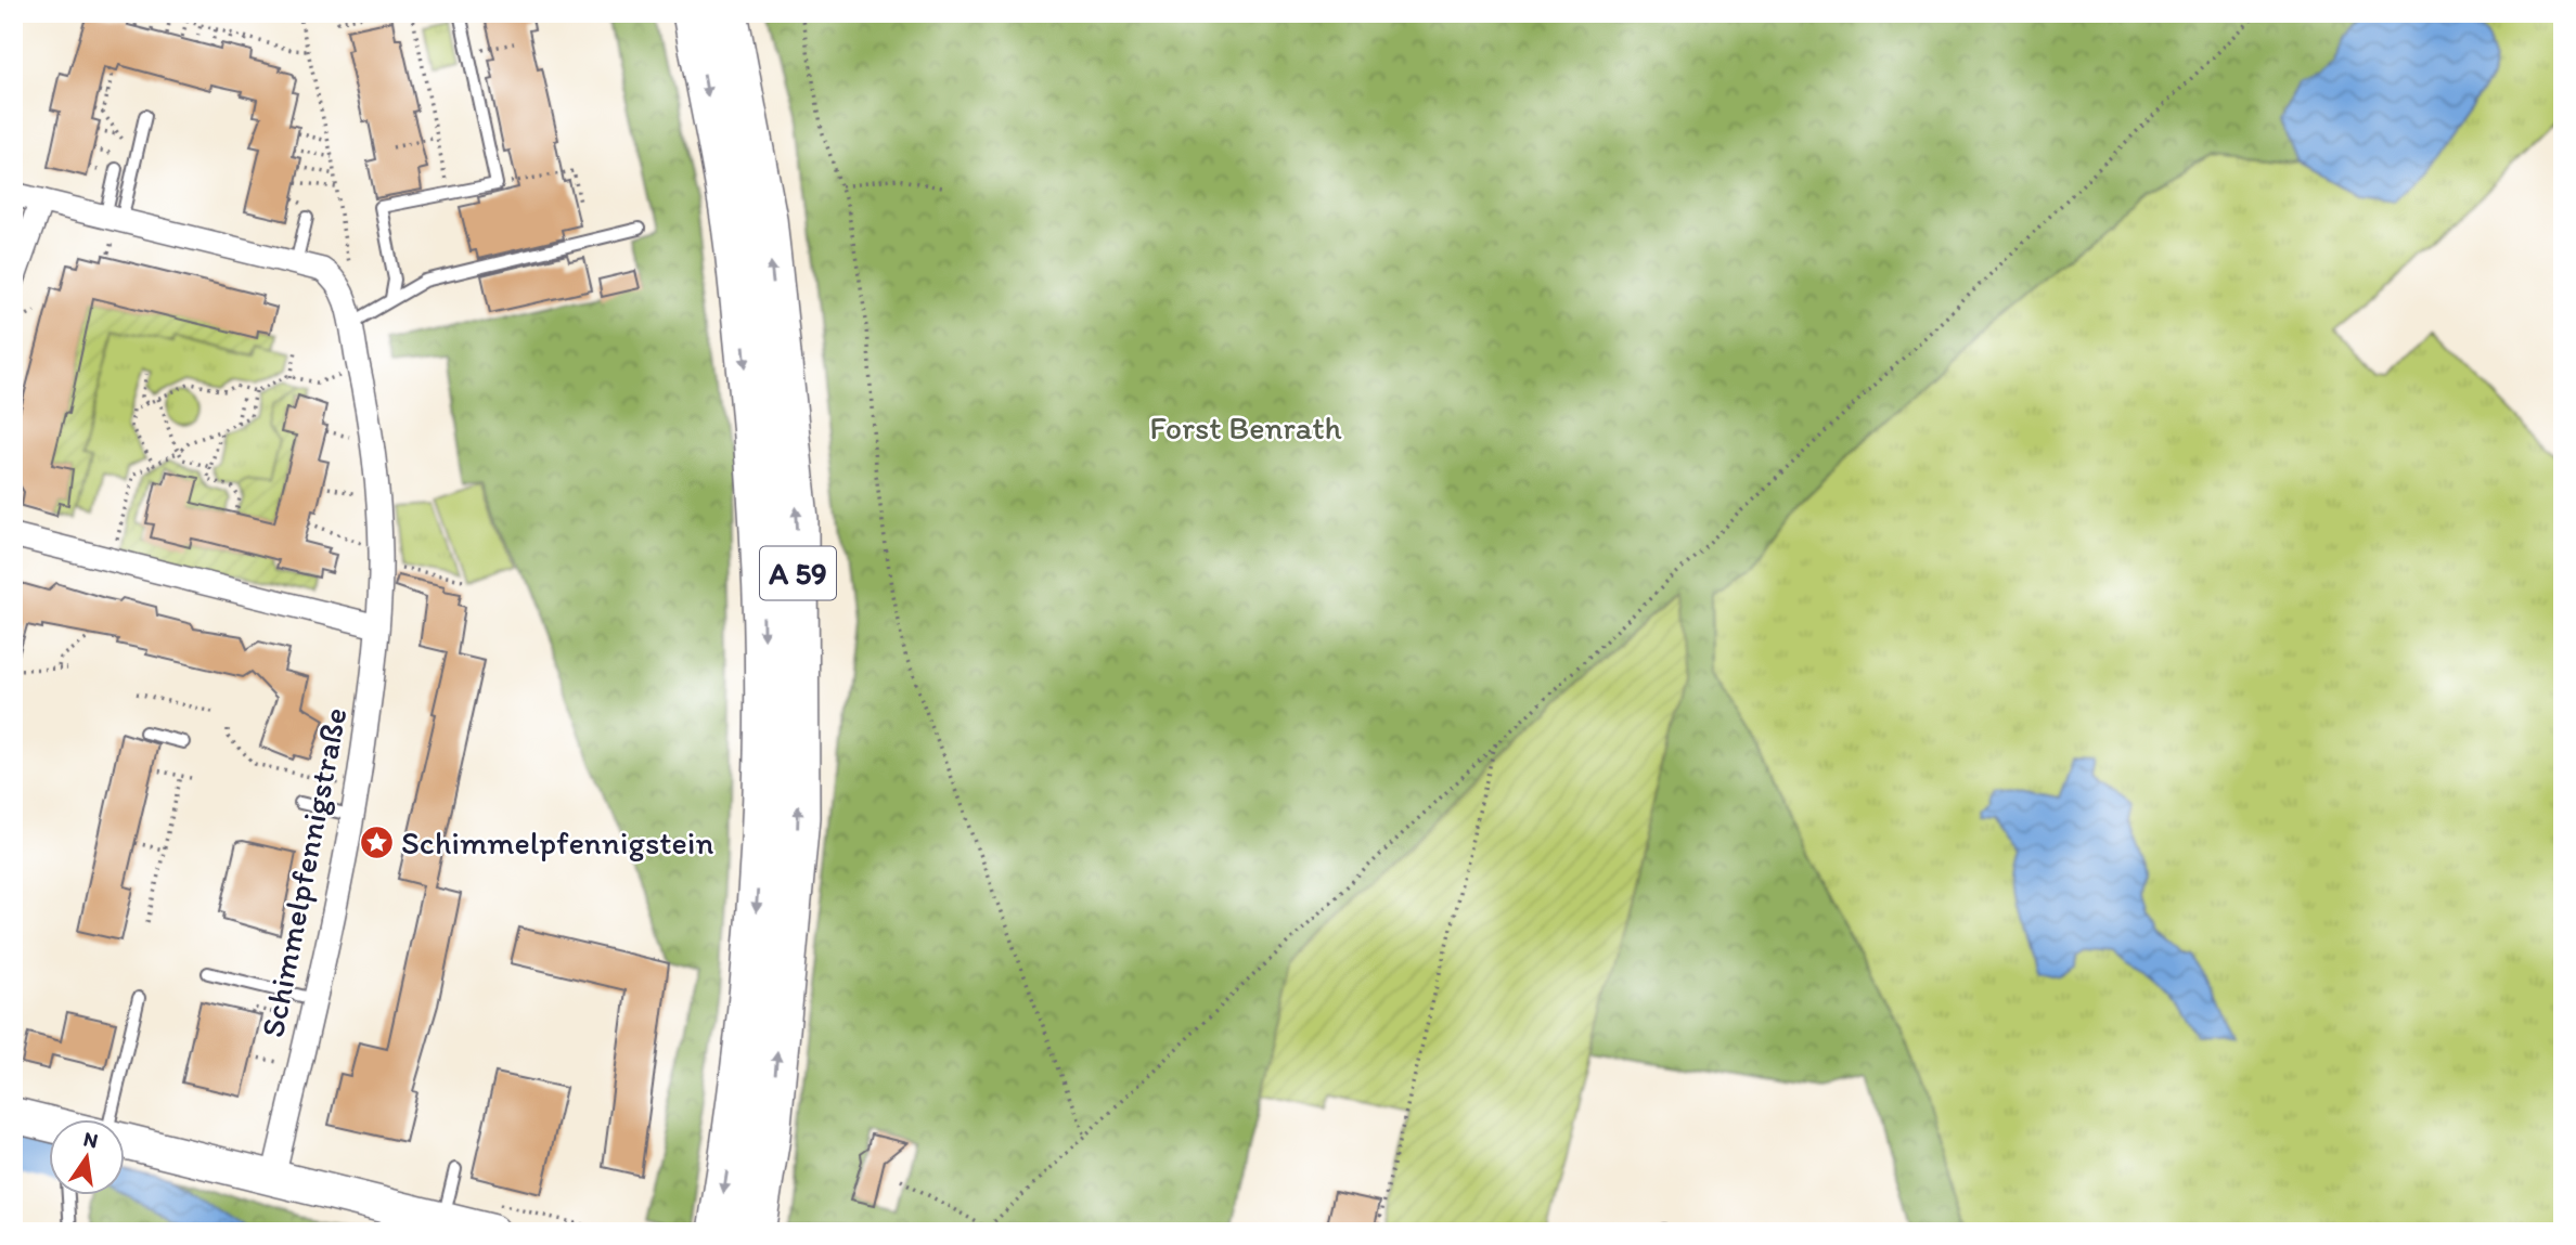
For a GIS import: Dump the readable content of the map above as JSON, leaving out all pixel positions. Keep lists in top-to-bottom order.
{
  "streets": {
    "highway": ["A 59"],
    "street": ["Schimmelpfennigstraße"]
  },
  "parks": ["Forst Benrath"],
  "places": {
    "place": ["Schimmelpfennigstein"]
  },
  "north": "top"
}
